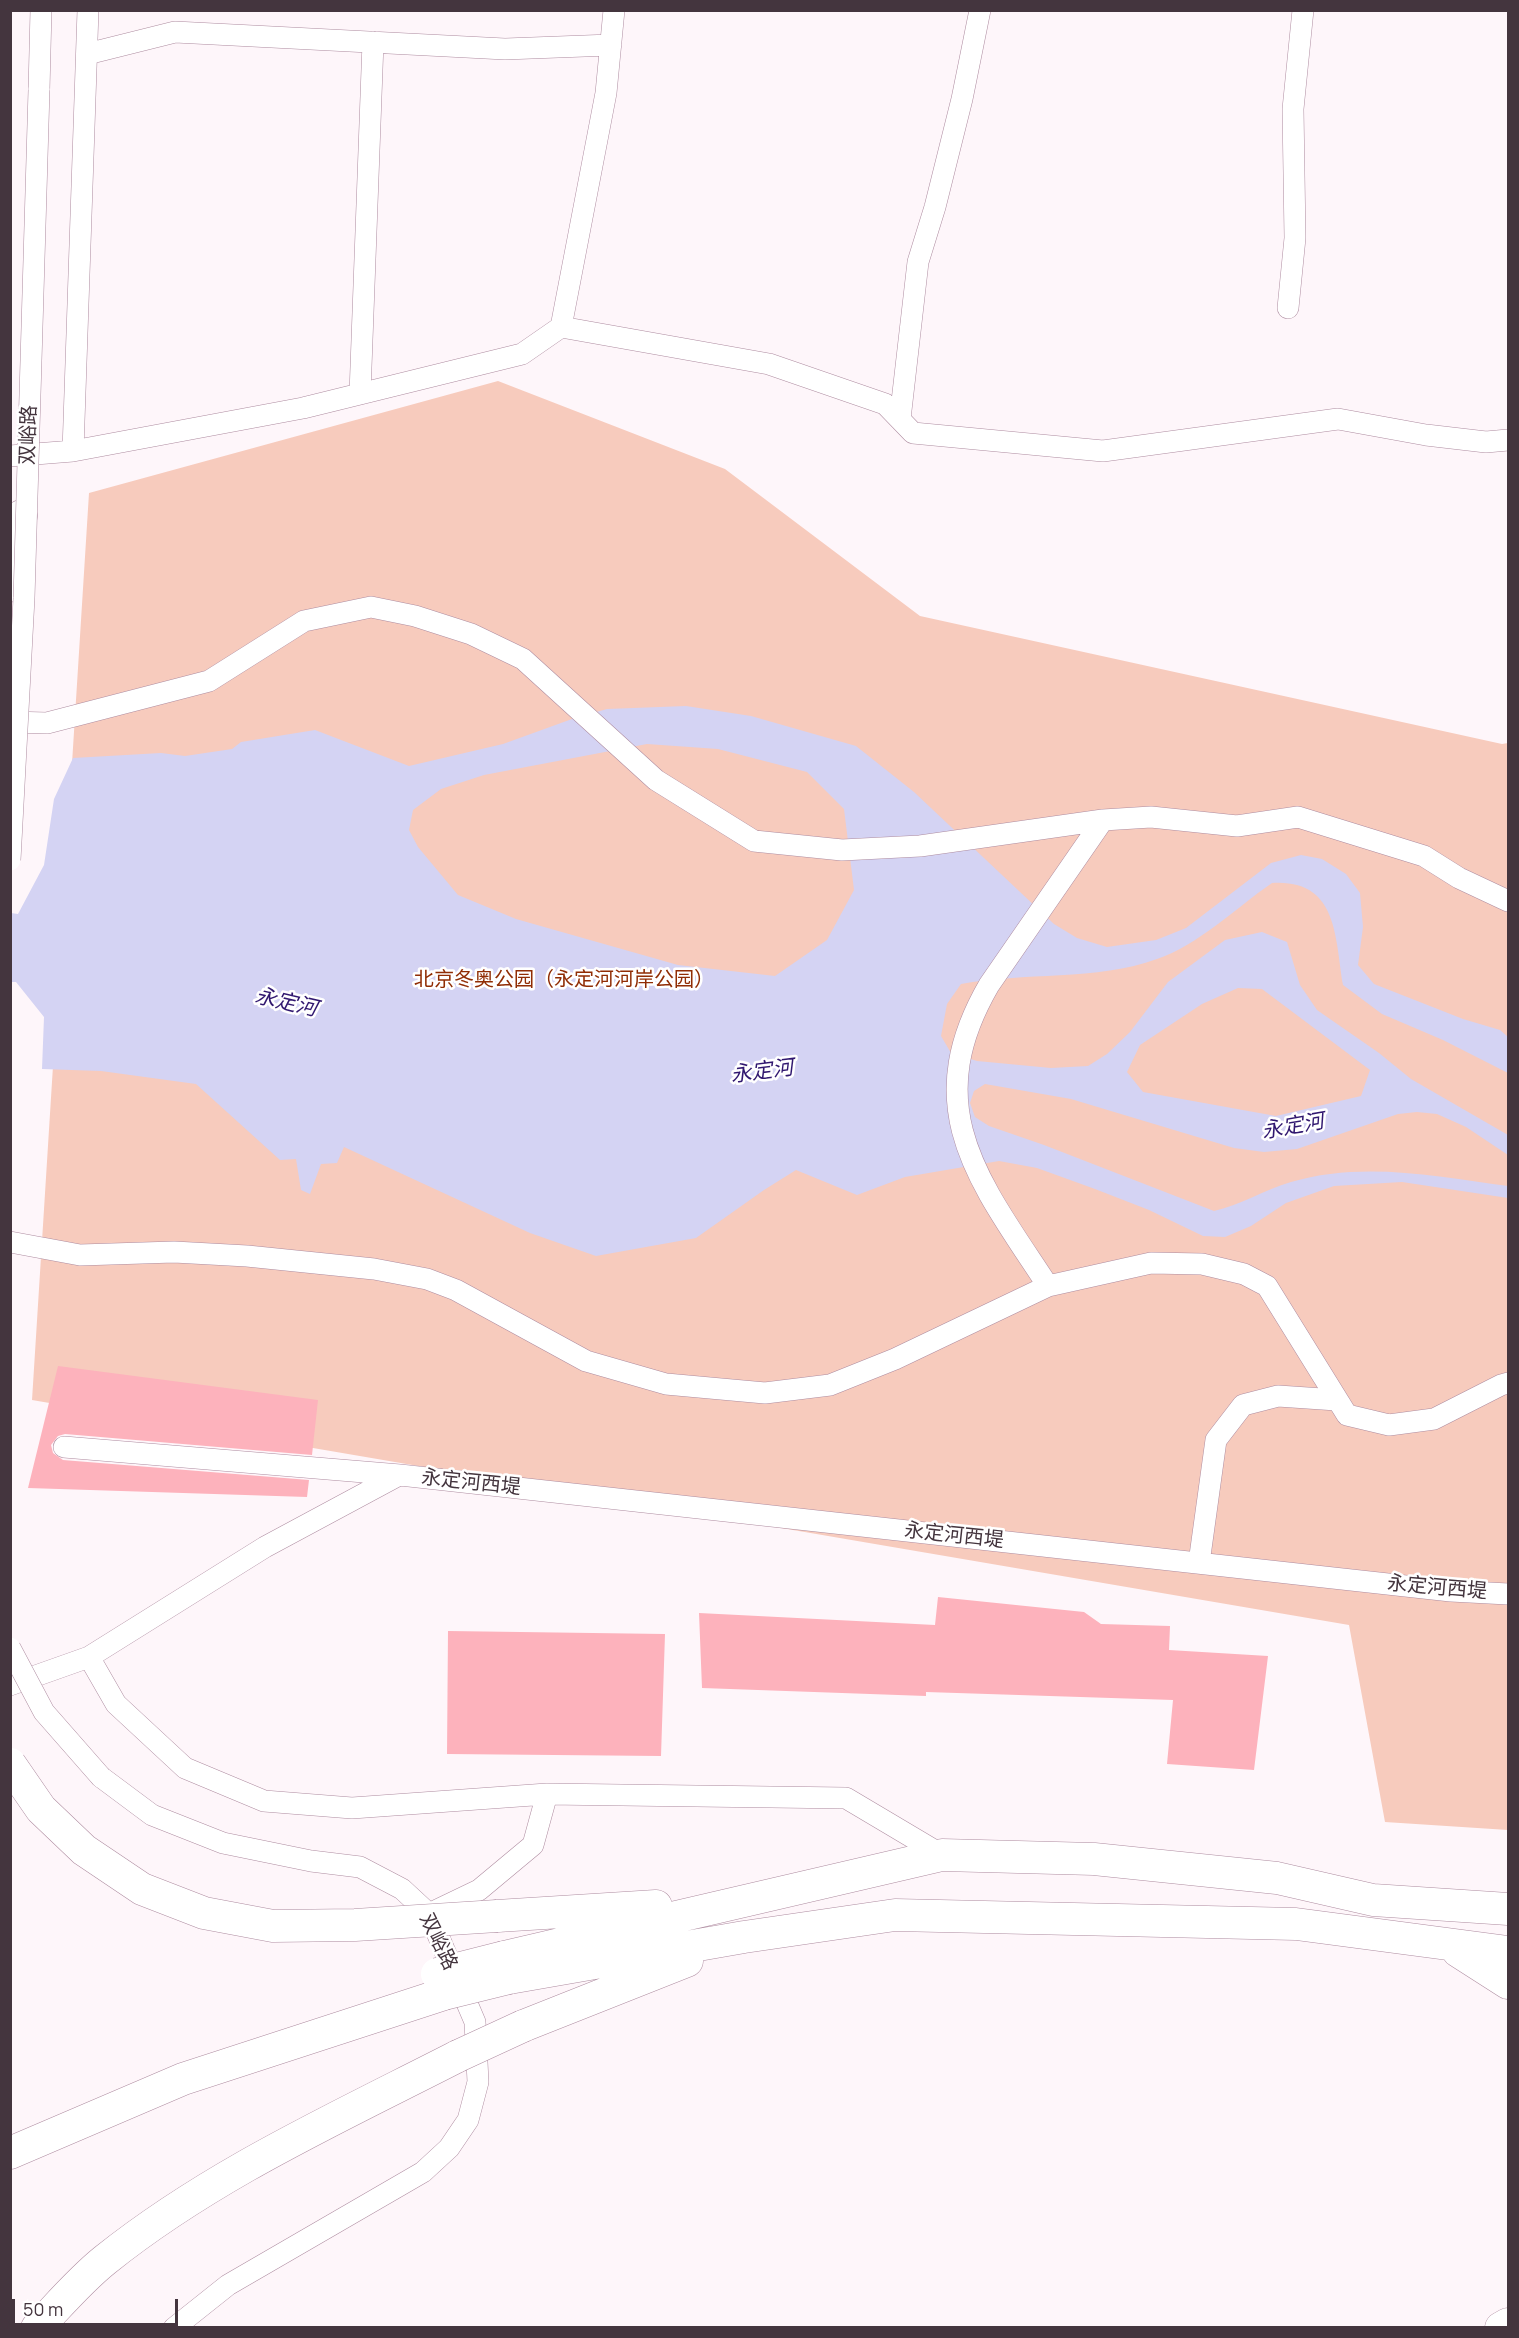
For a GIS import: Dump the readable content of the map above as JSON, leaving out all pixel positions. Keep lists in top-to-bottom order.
{
  "streets": {
    "street": ["双峪路", "永定河西堤"]
  },
  "water": ["永定河"],
  "parks": ["北京冬奥公园（永定河河岸公园）"],
  "scale_bar": "50 m"
}
